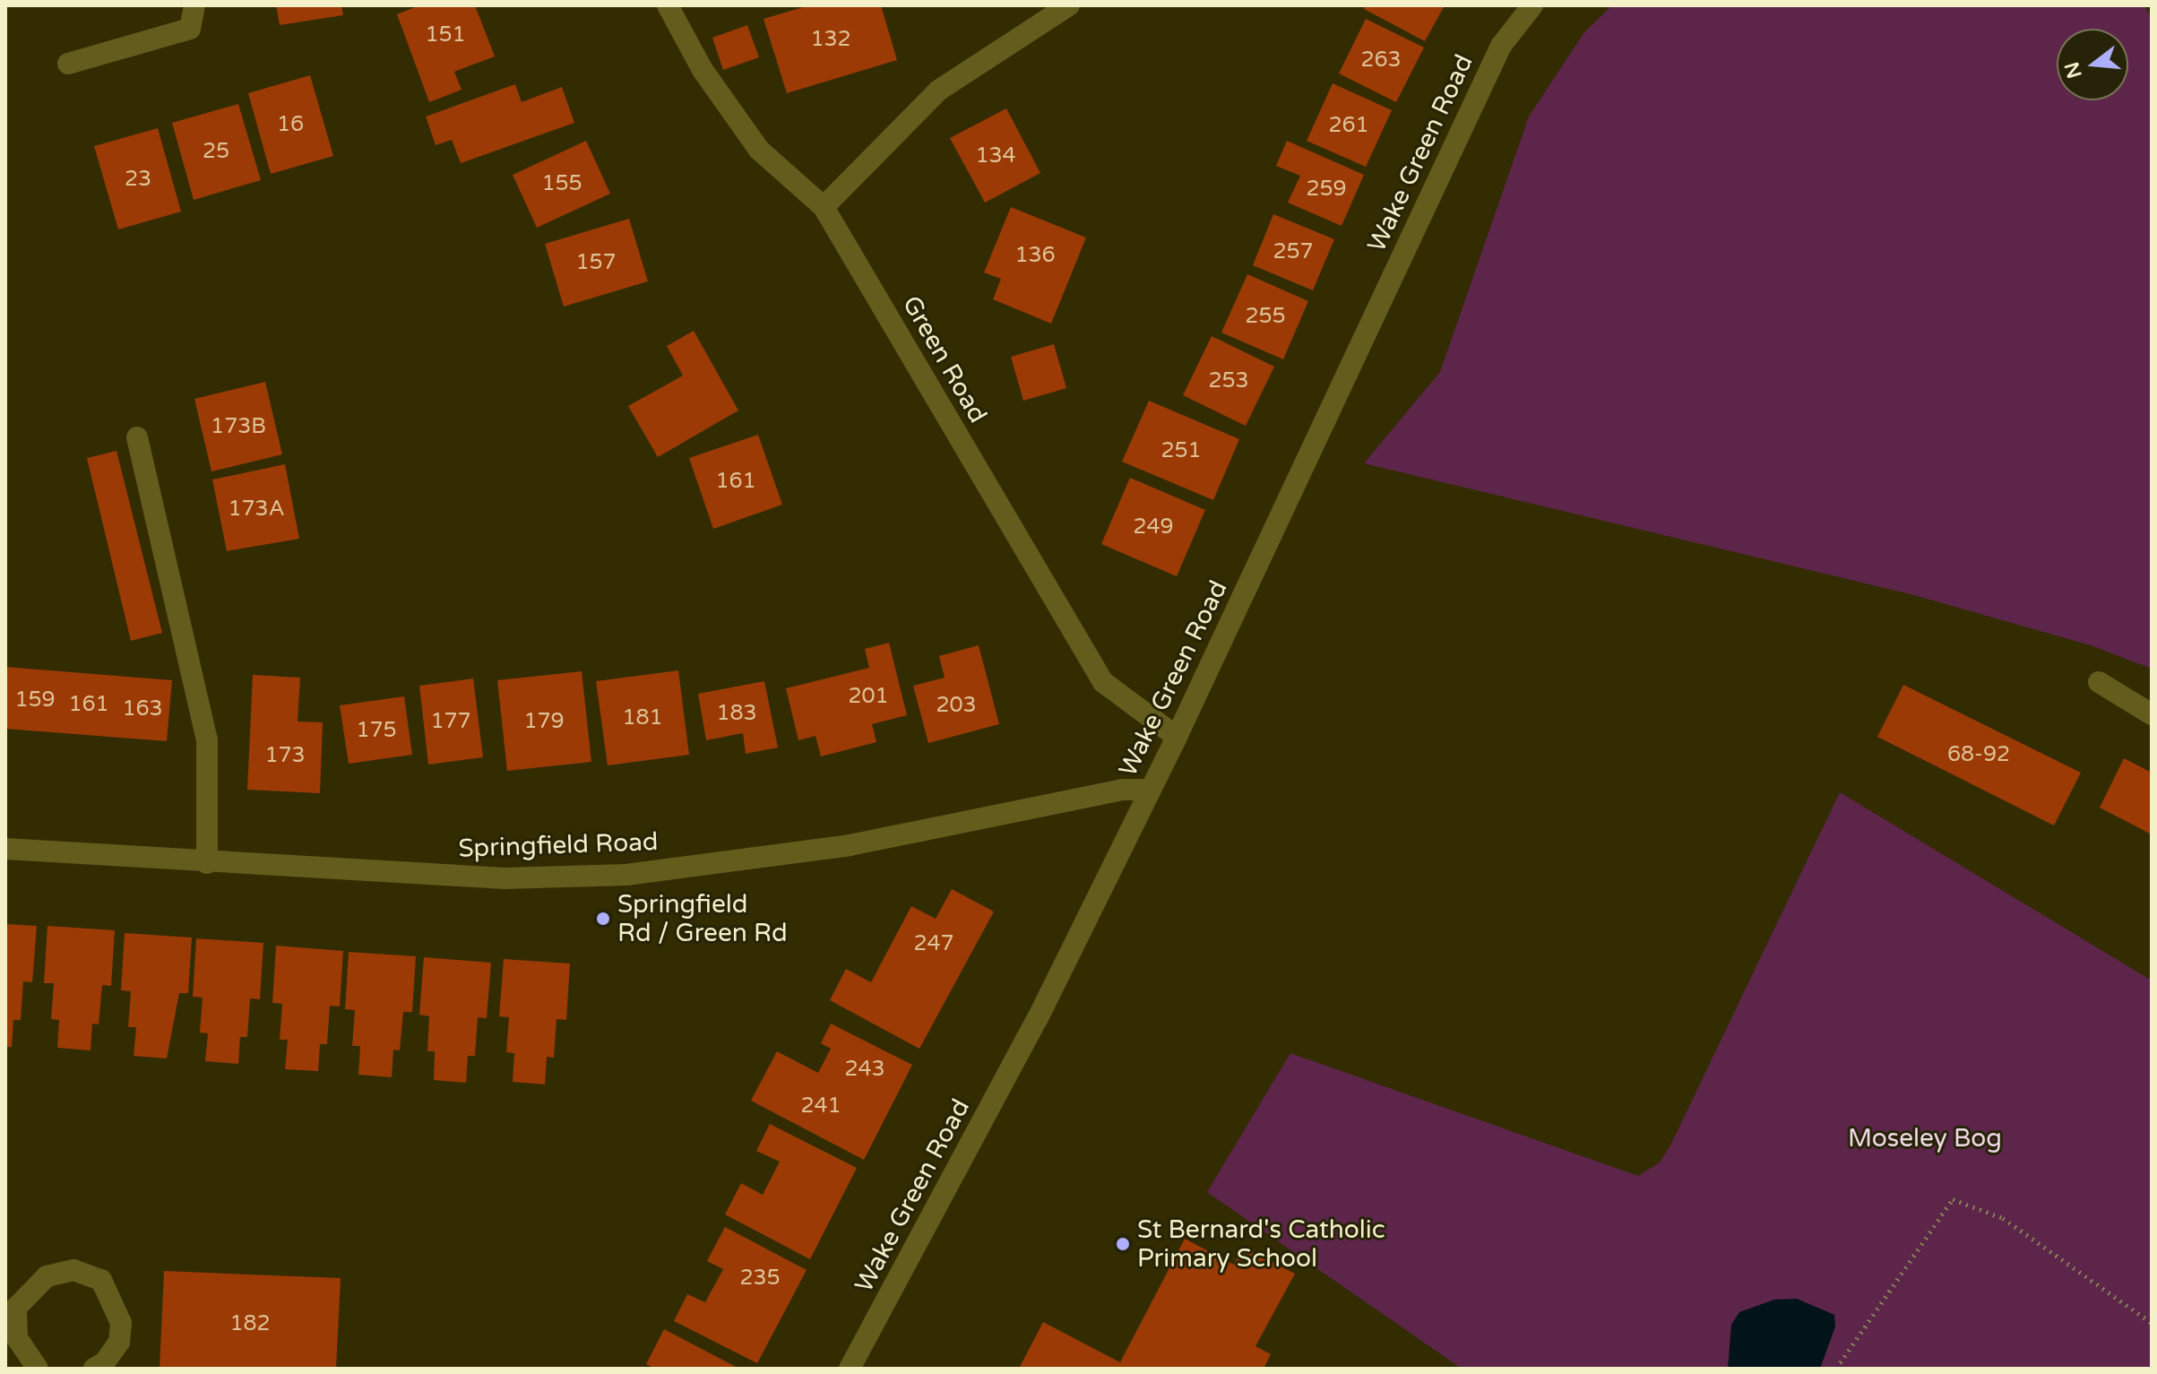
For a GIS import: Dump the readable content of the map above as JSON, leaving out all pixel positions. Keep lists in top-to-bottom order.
{
  "streets": {
    "street": ["Wake Green Road", "Green Road", "Springfield Road"]
  },
  "crossings": [
    ["Wake Green Road", "Green Road"],
    ["Wake Green Road", "Springfield Road"]
  ],
  "parks": ["Moseley Bog"],
  "places": ["Springfield Rd / Green Rd", "St Bernard's Catholic Primary School"],
  "house_numbers": [
    "151",
    "132",
    "263",
    "16",
    "261",
    "25",
    "134",
    "23",
    "155",
    "259",
    "257",
    "136",
    "157",
    "255",
    "253",
    "173B",
    "251",
    "161",
    "173A",
    "249",
    "201",
    "159",
    "161",
    "203",
    "163",
    "183",
    "181",
    "177",
    "179",
    "175",
    "68-92",
    "173",
    "247",
    "243",
    "241",
    "235",
    "182"
  ],
  "north": "left"
}
